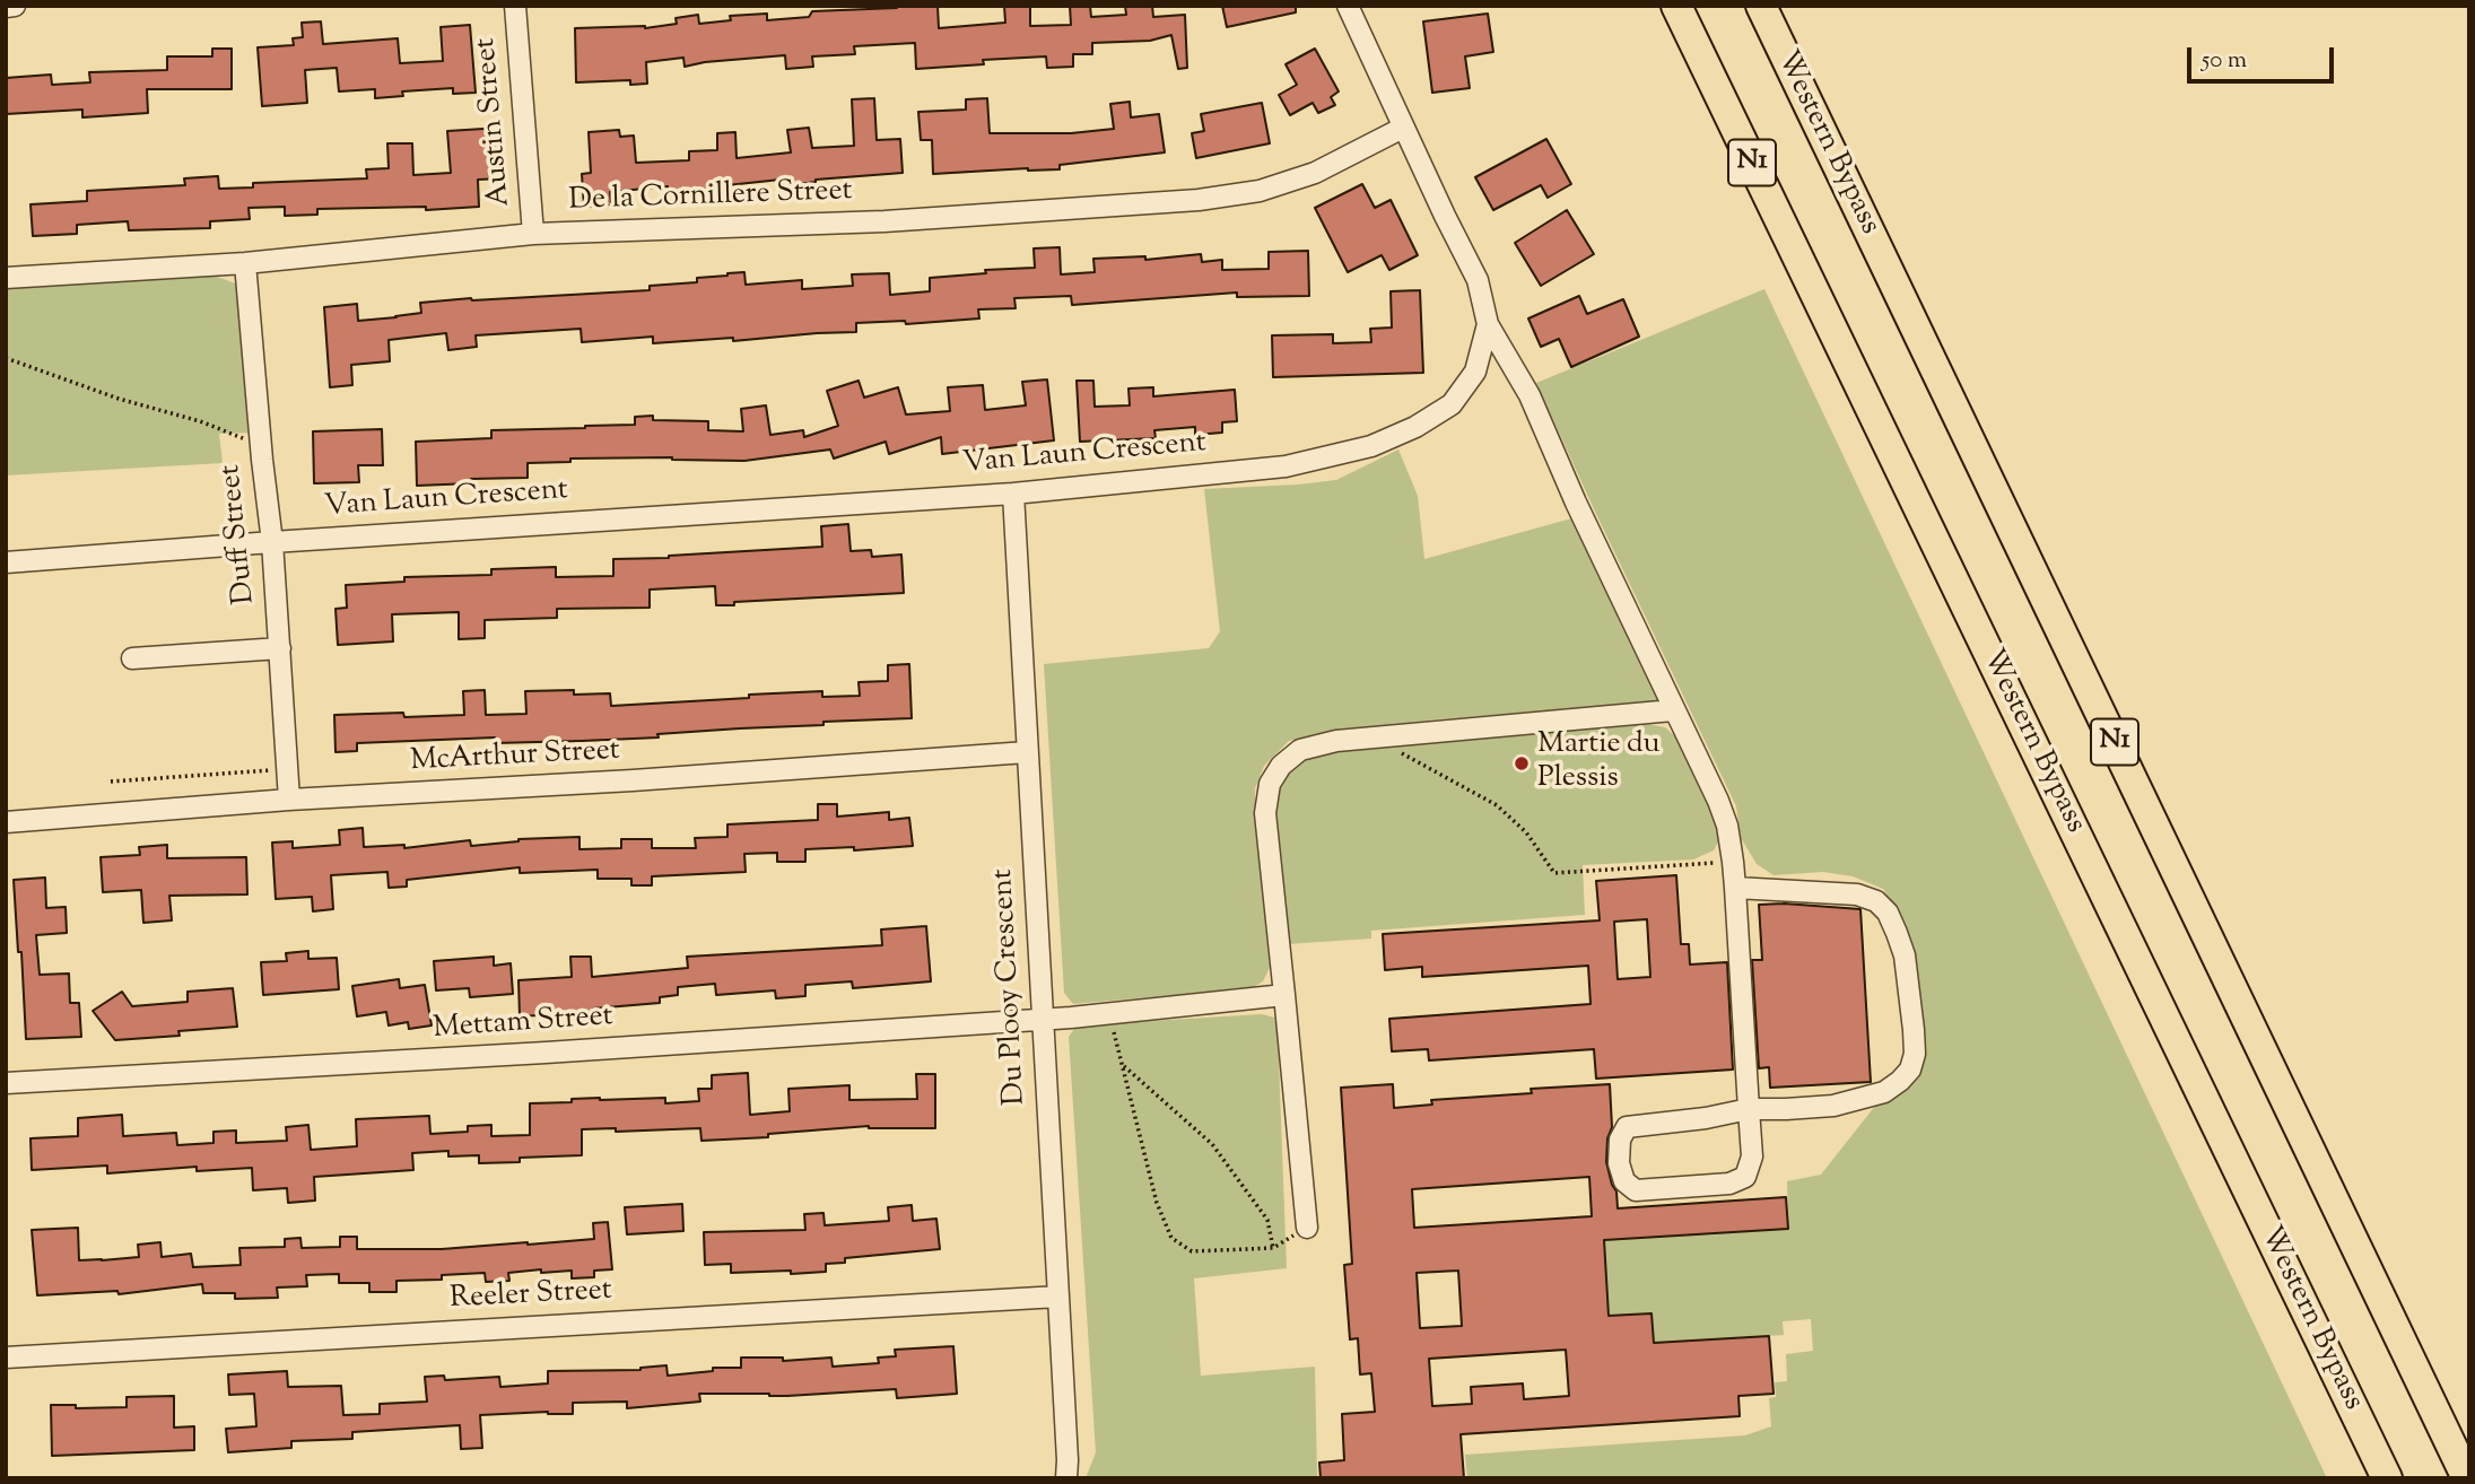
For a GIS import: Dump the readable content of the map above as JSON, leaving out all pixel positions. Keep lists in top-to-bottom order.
{
  "streets": {
    "highway": ["Western Bypass", "N1"],
    "street": [
      "Austin Street",
      "De la Cornillere Street",
      "Van Laun Crescent",
      "Duff Street",
      "McArthur Street",
      "Du Plooy Crescent",
      "Mettam Street",
      "Reeler Street"
    ]
  },
  "crossings": [
    ["Austin Street", "De la Cornillere Street"],
    ["De la Cornillere Street", "Van Laun Crescent"],
    ["De la Cornillere Street", "Duff Street"],
    ["Van Laun Crescent", "Duff Street"],
    ["Van Laun Crescent", "Du Plooy Crescent"],
    ["Duff Street", "McArthur Street"],
    ["McArthur Street", "Du Plooy Crescent"],
    ["Du Plooy Crescent", "Mettam Street"],
    ["Du Plooy Crescent", "Reeler Street"]
  ],
  "places": ["Martie du Plessis"],
  "scale_bar": "50 m"
}
